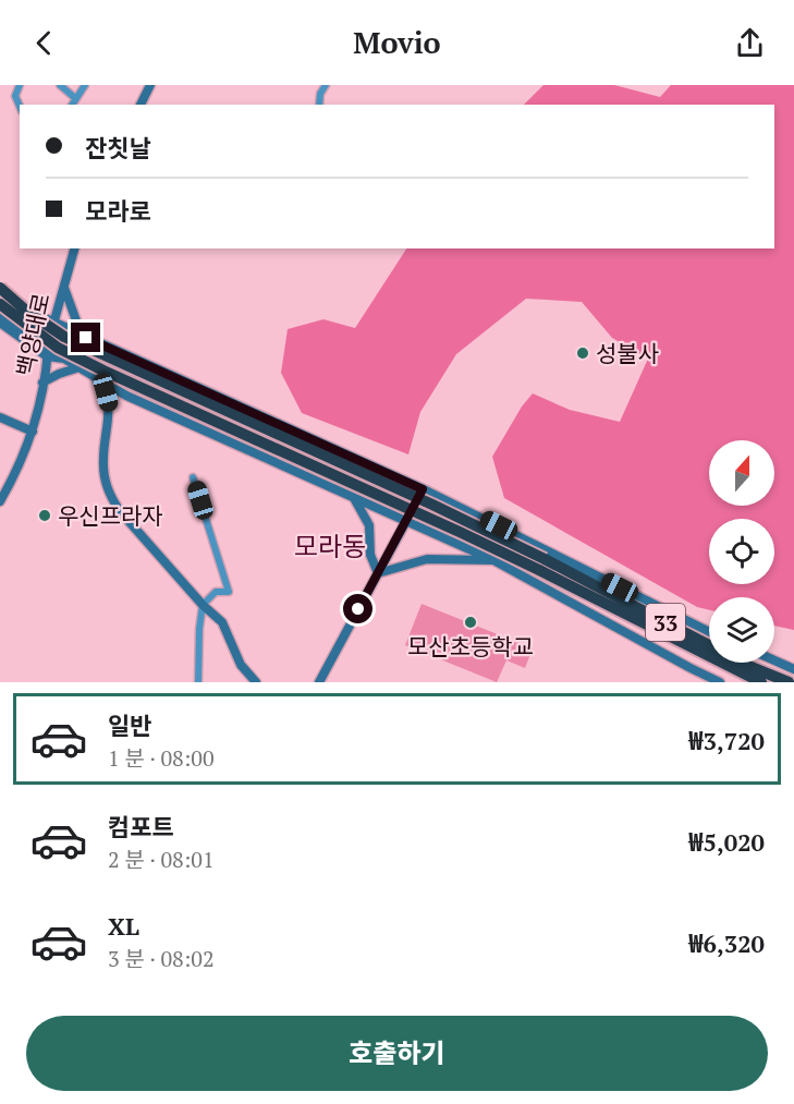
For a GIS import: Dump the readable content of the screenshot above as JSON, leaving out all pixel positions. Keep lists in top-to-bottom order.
{
  "streets": {
    "highway": ["33"],
    "main road": ["백양대로"]
  },
  "districts": ["모라동"],
  "places": ["성불사", "우신프라자", "모산초등학교"],
  "north": "top",
  "page": {
    "header": "Movio",
    "banner": ["잔칫날", "모라로"],
    "list": [
      {
        "name": "일반",
        "note": "1 분 · 08:00",
        "value": "₩3,720"
      },
      {
        "name": "컴포트",
        "note": "2 분 · 08:01",
        "value": "₩5,020"
      },
      {
        "name": "XL",
        "note": "3 분 · 08:02",
        "value": "₩6,320"
      }
    ],
    "buttons": "호출하기"
  }
}
